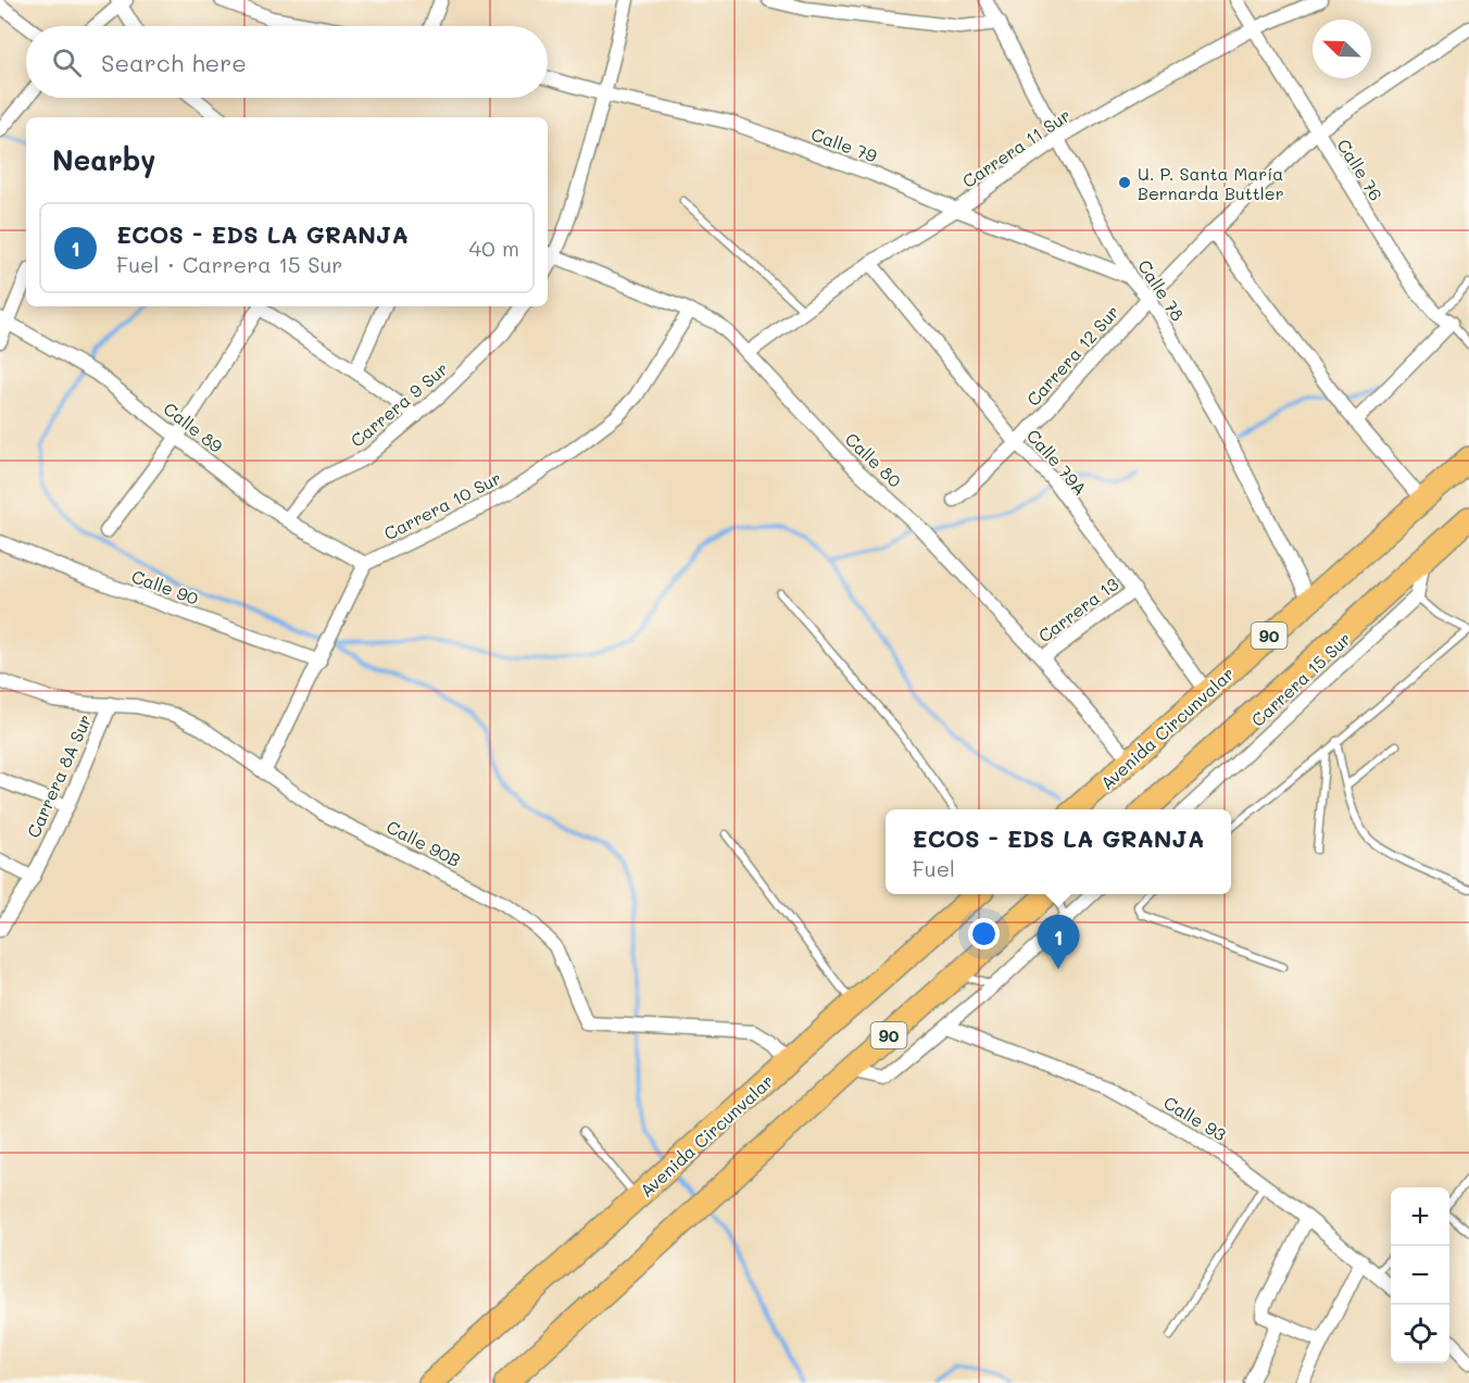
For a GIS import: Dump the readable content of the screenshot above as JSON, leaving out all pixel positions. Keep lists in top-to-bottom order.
{
  "streets": {
    "highway": ["90", "Avenida Circunvalar"],
    "street": [
      "Calle 79",
      "Carrera 11 Sur",
      "Calle 76",
      "Calle 78",
      "Carrera 12 Sur",
      "Carrera 9 Sur",
      "Calle 89",
      "Calle 80",
      "Calle 79A",
      "Carrera 10 Sur",
      "Calle 90",
      "Carrera 13",
      "Carrera 15 Sur",
      "Carrera 8A Sur",
      "Calle 90B",
      "Calle 93"
    ]
  },
  "crossings": [
    ["Calle 79", "Carrera 11 Sur"],
    ["Calle 79", "Calle 78"],
    ["Carrera 11 Sur", "Calle 76"],
    ["Carrera 11 Sur", "Calle 78"],
    ["Carrera 11 Sur", "Calle 80"],
    ["Carrera 11 Sur", "Calle 79A"],
    ["Calle 76", "Carrera 12 Sur"],
    ["Calle 78", "Carrera 12 Sur"],
    ["Calle 78", "Avenida Circunvalar"],
    ["Carrera 12 Sur", "Calle 79A"],
    ["Carrera 9 Sur", "Calle 89"],
    ["Calle 89", "Carrera 10 Sur"],
    ["Calle 80", "Carrera 10 Sur"],
    ["Calle 80", "Carrera 13"],
    ["Calle 80", "Avenida Circunvalar"],
    ["Calle 79A", "Carrera 13"],
    ["Calle 79A", "Avenida Circunvalar"],
    ["Avenida Circunvalar", "Calle 90B"],
    ["Carrera 8A Sur", "Calle 90B"]
  ],
  "places": ["U. P. Santa María Bernarda Buttler"],
  "north": "top left",
  "page": {
    "search": "Search here",
    "heading": "Nearby",
    "list": [
      {
        "mark": "1",
        "name": "ECOS - EDS LA GRANJA",
        "note": "Fuel · Carrera 15 Sur",
        "value": "40 m"
      }
    ],
    "popup": ["ECOS - EDS LA GRANJA", "Fuel"],
    "pins": "1",
    "map_buttons": ["+", "−"]
  }
}
